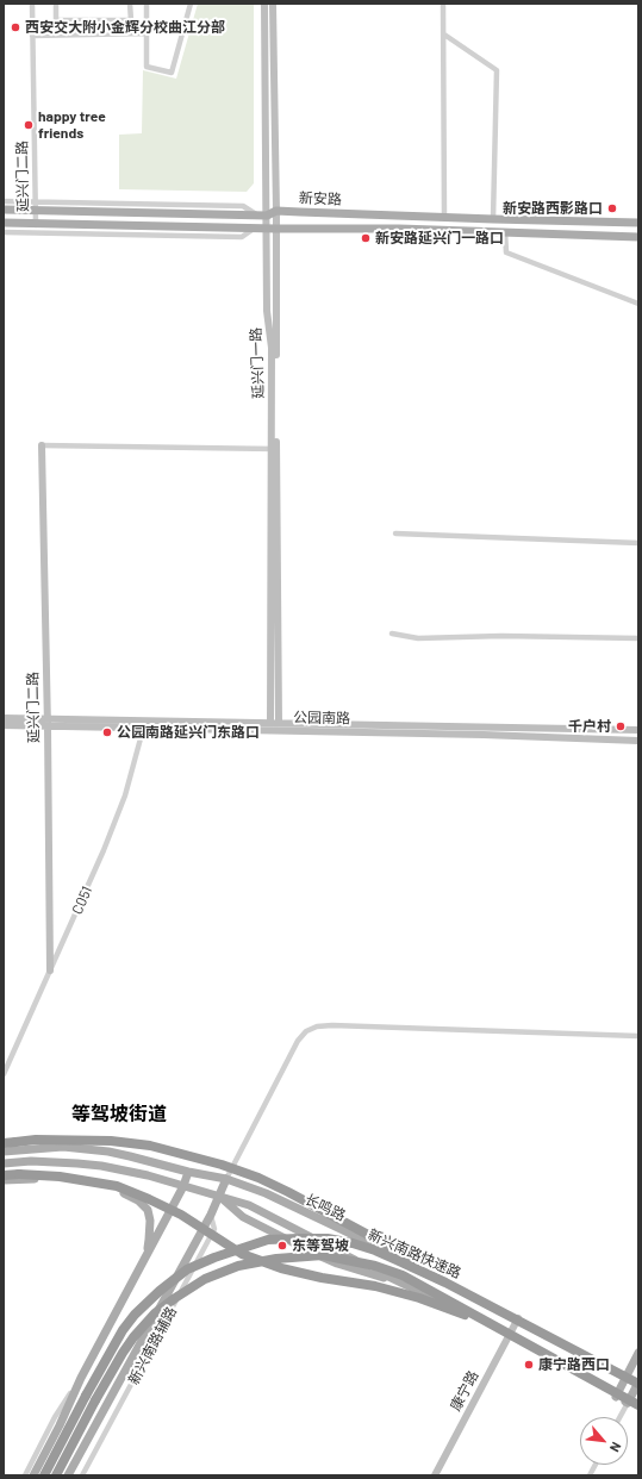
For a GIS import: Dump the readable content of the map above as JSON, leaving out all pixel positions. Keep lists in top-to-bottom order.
{
  "streets": {
    "highway": ["新兴南路快速路"],
    "main road": ["新安路", "长鸣路"],
    "street": [
      "延兴门二路",
      "延兴门一路",
      "公园南路",
      "C051",
      "新兴南路辅路",
      "康宁路"
    ]
  },
  "crossings": [
    ["延兴门二路", "新安路"],
    ["延兴门二路", "公园南路"],
    ["延兴门二路", "C051"],
    ["新安路", "延兴门一路"],
    ["延兴门一路", "公园南路"],
    ["公园南路", "C051"],
    ["长鸣路", "新兴南路快速路"],
    ["长鸣路", "康宁路"]
  ],
  "districts": ["等驾坡街道"],
  "places": [
    "西安交大附小金辉分校曲江分部",
    "happy tree friends",
    "新安路西影路口",
    "新安路延兴门一路口",
    "千户村",
    "公园南路延兴门东路口",
    "东等驾坡",
    "康宁路西口"
  ],
  "north": "bottom right"
}
